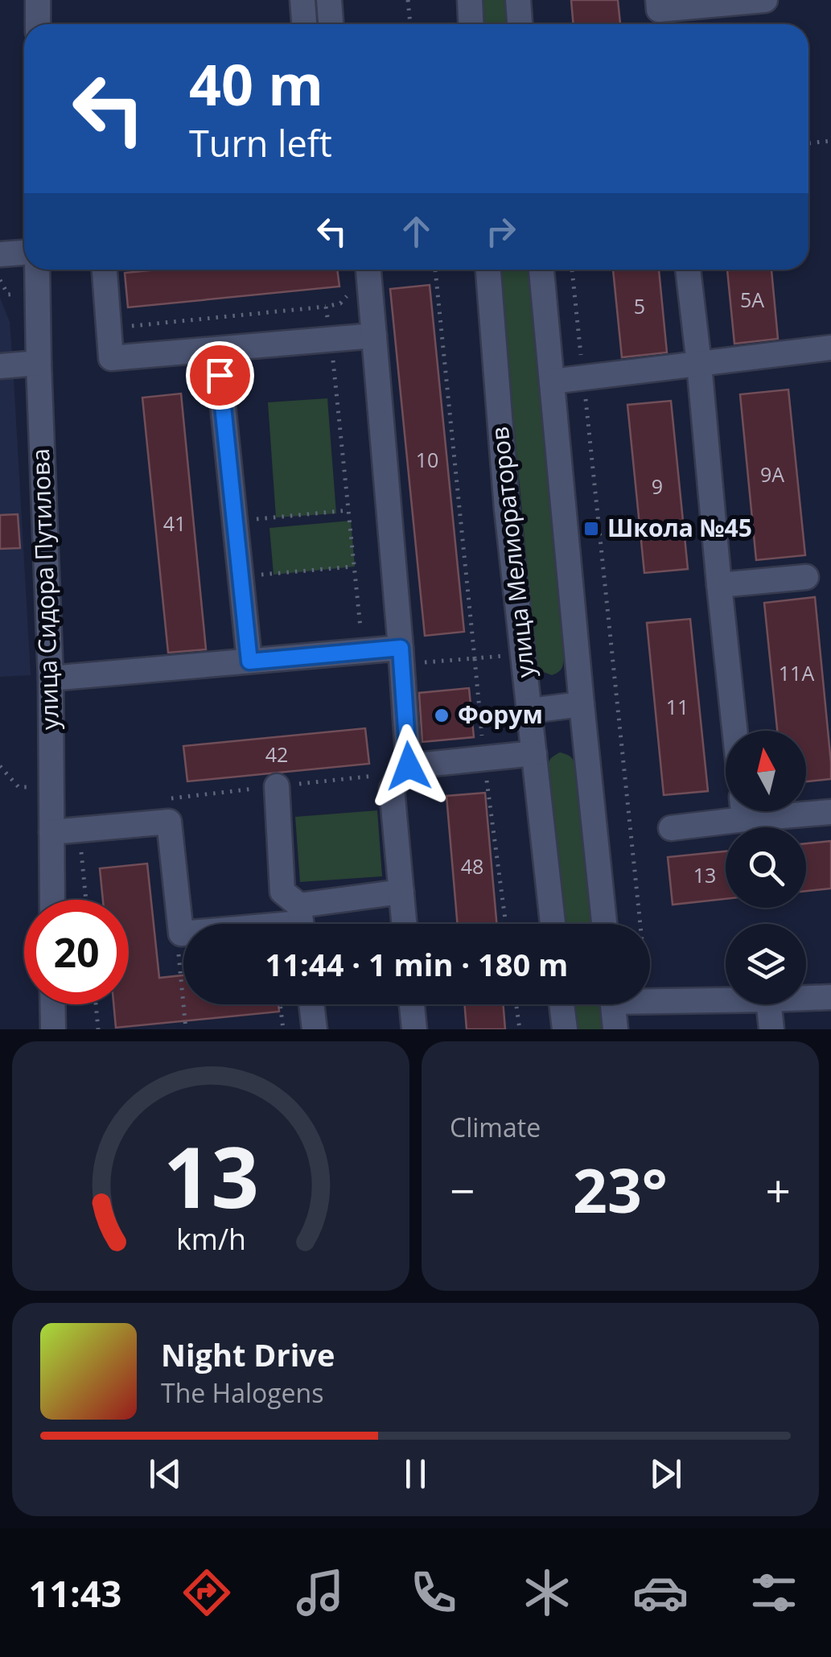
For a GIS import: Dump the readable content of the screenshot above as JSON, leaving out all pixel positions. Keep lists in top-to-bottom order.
{
  "streets": {
    "street": ["улица Мелиораторов", "улица Сидора Путилова"]
  },
  "places": {
    "transit": ["Школа №45"],
    "other": ["Форум"]
  },
  "house_numbers": [
    "5А",
    "5",
    "10",
    "9А",
    "9",
    "41",
    "11А",
    "11",
    "42",
    "48",
    "13"
  ],
  "north": "top",
  "page": {
    "turn": ["40 m", "Turn left"],
    "limit": "20",
    "trip": "11:44 · 1 min · 180 m",
    "tile": "Climate",
    "heat": ["−", "23°", "+"],
    "song": ["Night Drive", "The Halogens"],
    "tabs": "11:43",
    "gauge": ["13", "km/h"]
  }
}
